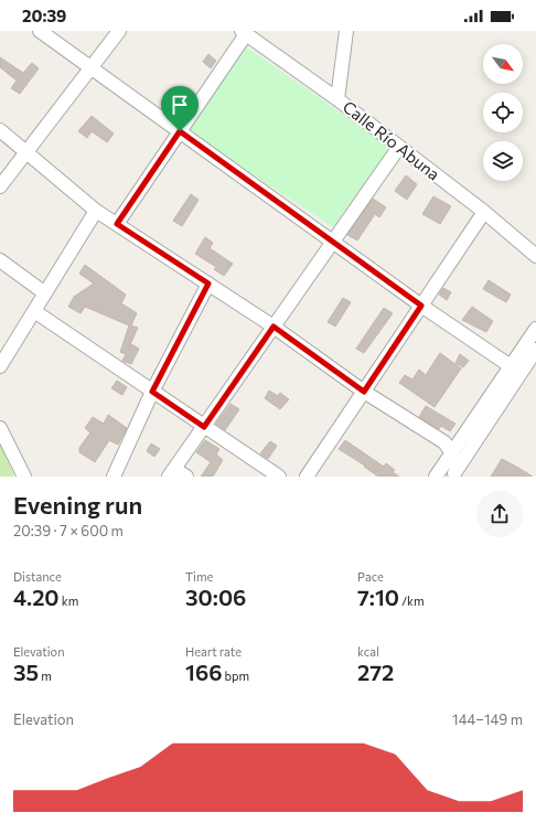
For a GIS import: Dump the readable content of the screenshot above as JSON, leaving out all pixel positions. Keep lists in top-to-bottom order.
{
  "streets": {
    "street": ["Calle Río Abuna"]
  },
  "north": "bottom right",
  "page": {
    "status": "20:39",
    "heading": ["Evening run", "20:39 · 7 × 600 m"],
    "stats": [
      ["Distance", "4.20 km"],
      ["Time", "30:06"],
      ["Pace", "7:10 /km"],
      ["Elevation", "35 m"],
      ["Heart rate", "166 bpm"],
      ["kcal", "272"]
    ],
    "chart": ["Elevation", "144–149 m"]
  }
}
